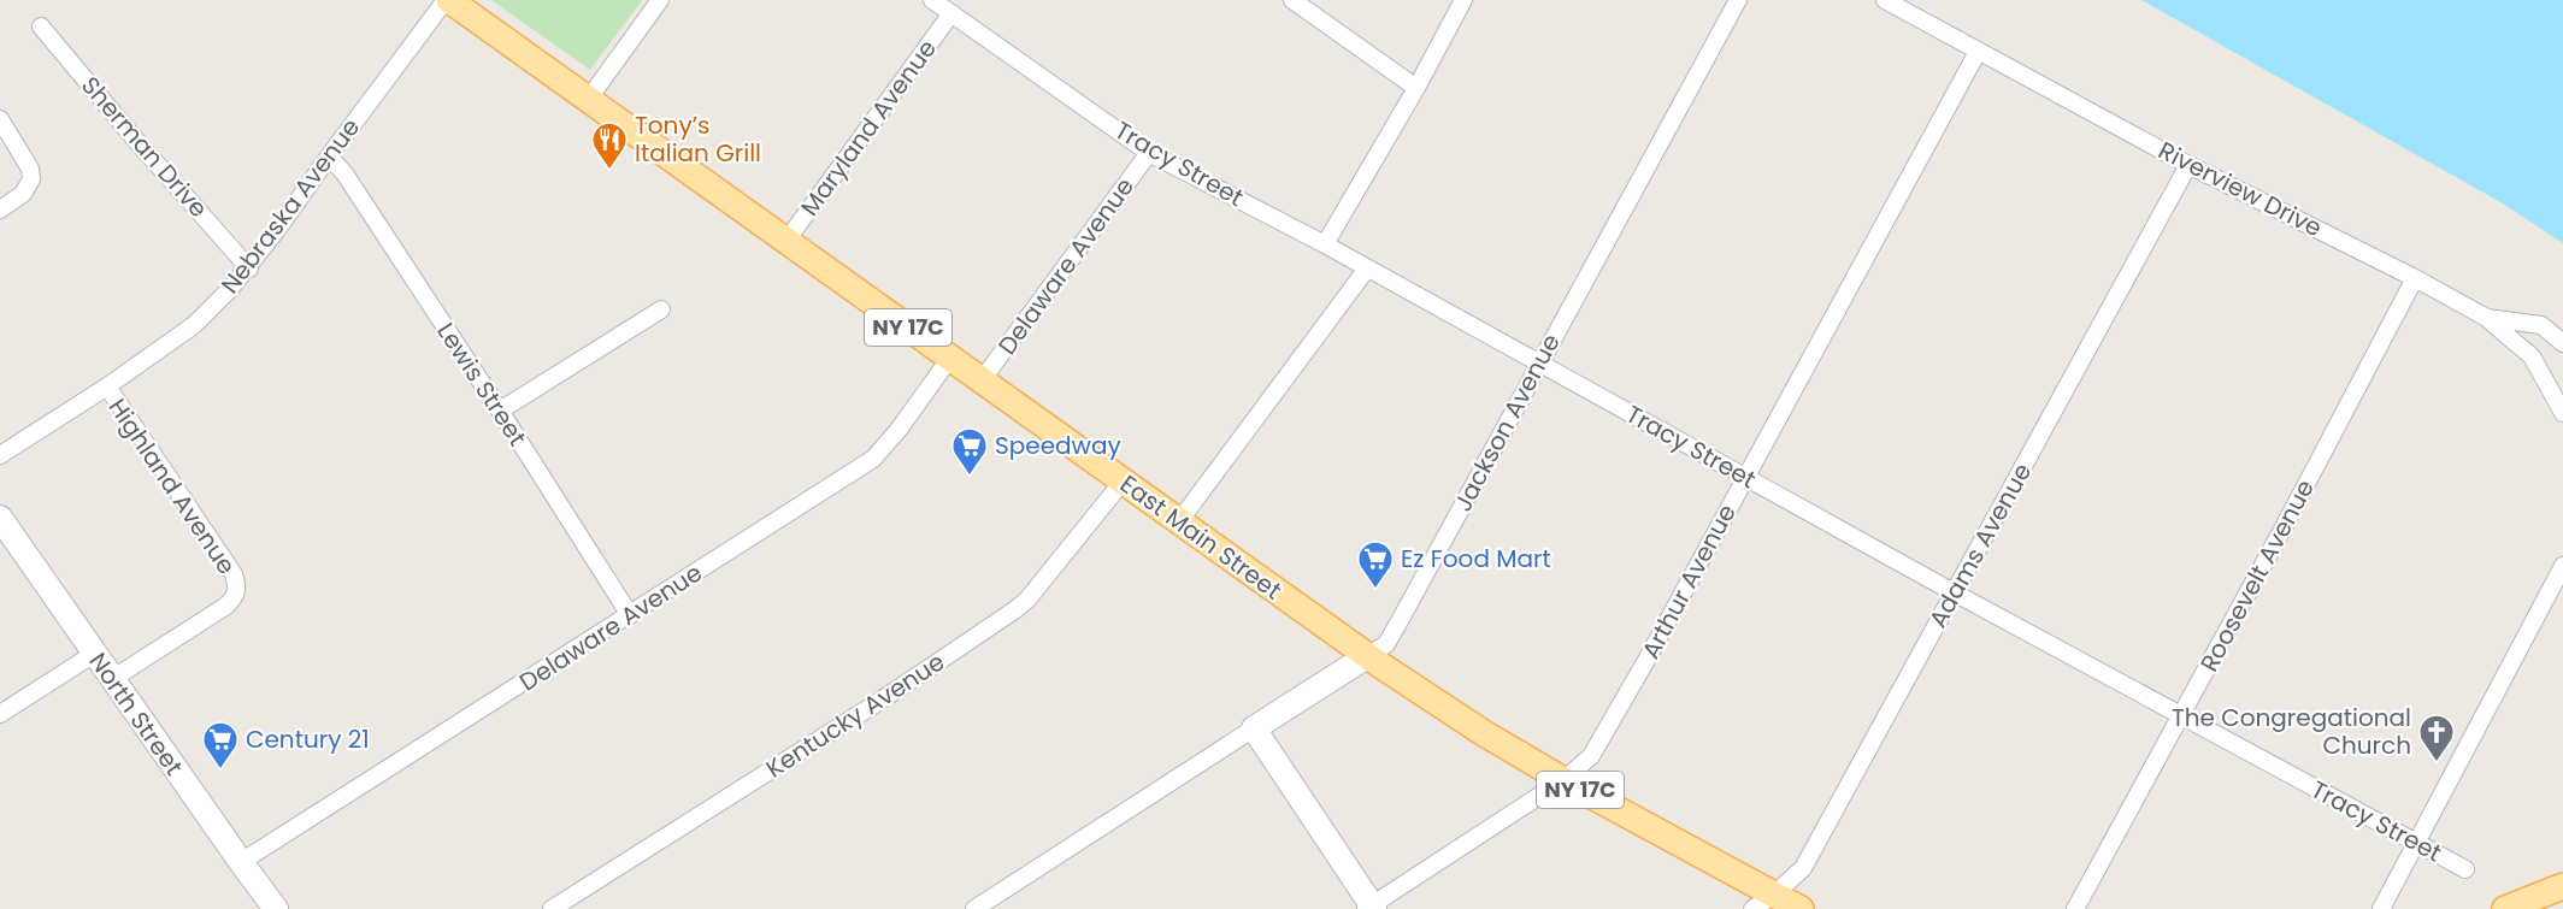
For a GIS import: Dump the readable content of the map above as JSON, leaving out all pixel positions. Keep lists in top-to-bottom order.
{
  "streets": {
    "main road": ["NY 17C", "East Main Street"],
    "street": [
      "Maryland Avenue",
      "Sherman Drive",
      "Tracy Street",
      "Riverview Drive",
      "Nebraska Avenue",
      "Delaware Avenue",
      "Lewis Street",
      "Jackson Avenue",
      "Highland Avenue",
      "Adams Avenue",
      "Roosevelt Avenue",
      "Arthur Avenue",
      "North Street",
      "Kentucky Avenue"
    ]
  },
  "crossings": [
    ["Maryland Avenue", "Tracy Street"],
    ["Maryland Avenue", "East Main Street"],
    ["Sherman Drive", "Nebraska Avenue"],
    ["Tracy Street", "Delaware Avenue"],
    ["Tracy Street", "Jackson Avenue"],
    ["Tracy Street", "Adams Avenue"],
    ["Tracy Street", "Roosevelt Avenue"],
    ["Tracy Street", "Arthur Avenue"],
    ["Riverview Drive", "Adams Avenue"],
    ["Riverview Drive", "Roosevelt Avenue"],
    ["Riverview Drive", "Arthur Avenue"],
    ["Nebraska Avenue", "Lewis Street"],
    ["Nebraska Avenue", "Highland Avenue"],
    ["Nebraska Avenue", "East Main Street"],
    ["Delaware Avenue", "Lewis Street"],
    ["Delaware Avenue", "East Main Street"],
    ["Delaware Avenue", "North Street"],
    ["Jackson Avenue", "East Main Street"],
    ["Highland Avenue", "North Street"],
    ["East Main Street", "Adams Avenue"],
    ["East Main Street", "Arthur Avenue"],
    ["East Main Street", "Kentucky Avenue"]
  ],
  "places": {
    "restaurant": ["Tony’s Italian Grill"],
    "supermarket": ["Speedway", "Ez Food Mart", "Century 21"],
    "church": ["The Congregational Church"]
  }
}
